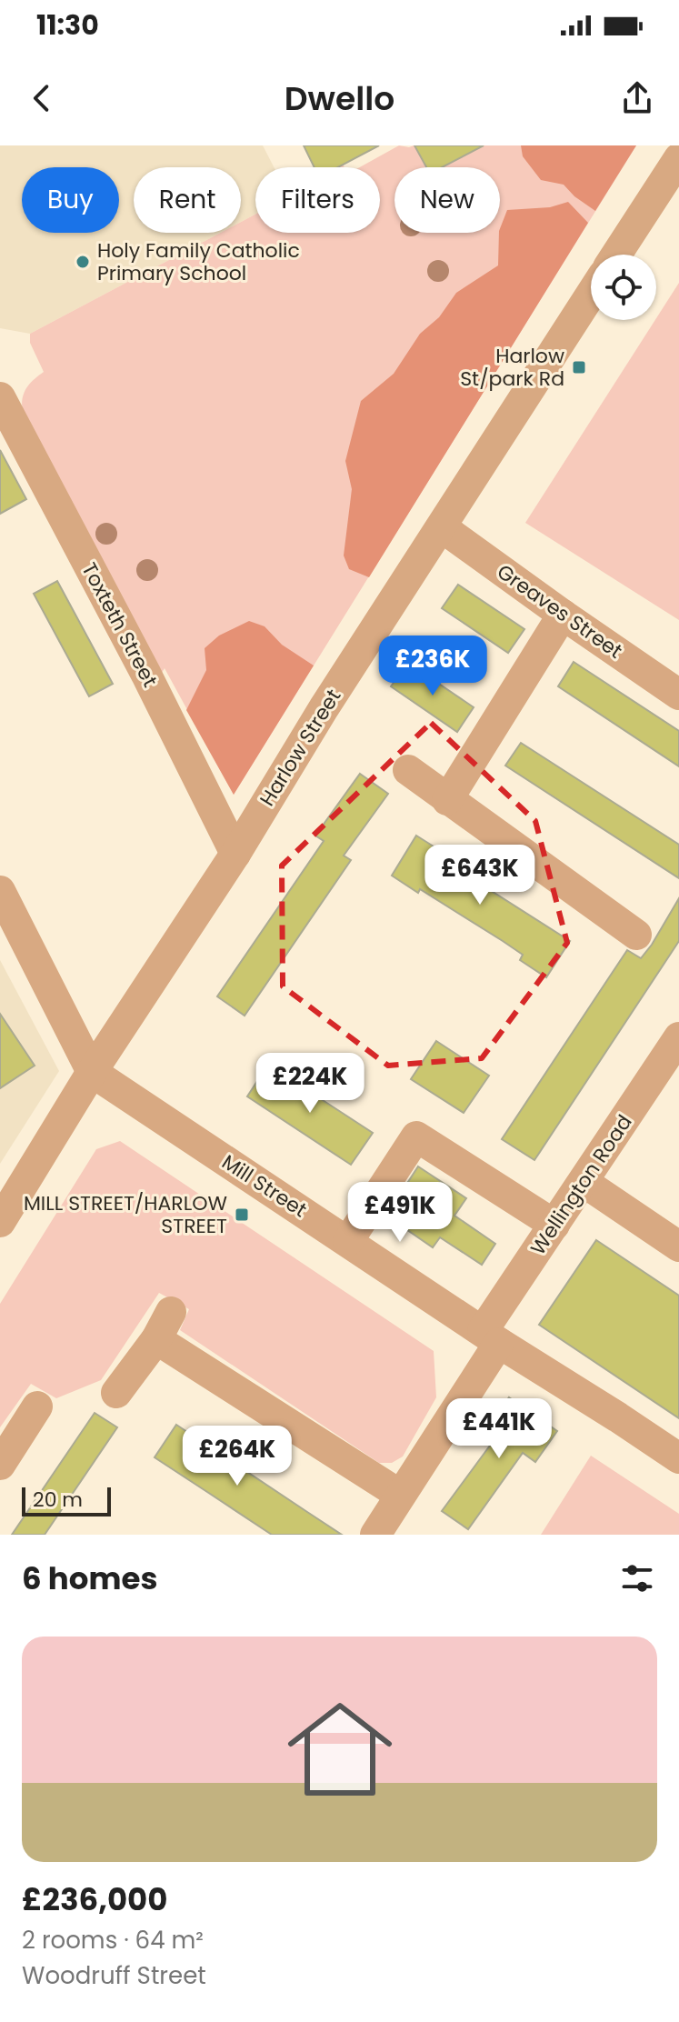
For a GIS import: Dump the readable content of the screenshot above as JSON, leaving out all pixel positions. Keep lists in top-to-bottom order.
{
  "streets": {
    "street": [
      "Greaves Street",
      "Toxteth Street",
      "Harlow Street",
      "Wellington Road",
      "Mill Street"
    ]
  },
  "crossings": [
    ["Greaves Street", "Harlow Street"],
    ["Toxteth Street", "Harlow Street"],
    ["Harlow Street", "Mill Street"],
    ["Wellington Road", "Mill Street"]
  ],
  "places": {
    "other": ["Holy Family Catholic Primary School"],
    "transit": ["Harlow St/park Rd", "MILL STREET/HARLOW STREET"]
  },
  "scale_bar": "20 m",
  "page": {
    "status": "11:30",
    "header": "Dwello",
    "chip": [
      "Buy",
      "Rent",
      "Filters",
      "New"
    ],
    "price": [
      "£236K",
      "£643K",
      "£224K",
      "£491K",
      "£441K",
      "£264K"
    ],
    "scale": "20 m",
    "heading": "6 homes",
    "list": [
      {
        "name": "£236,000",
        "note": "2 rooms · 64 m² · Woodruff Street"
      }
    ]
  }
}
